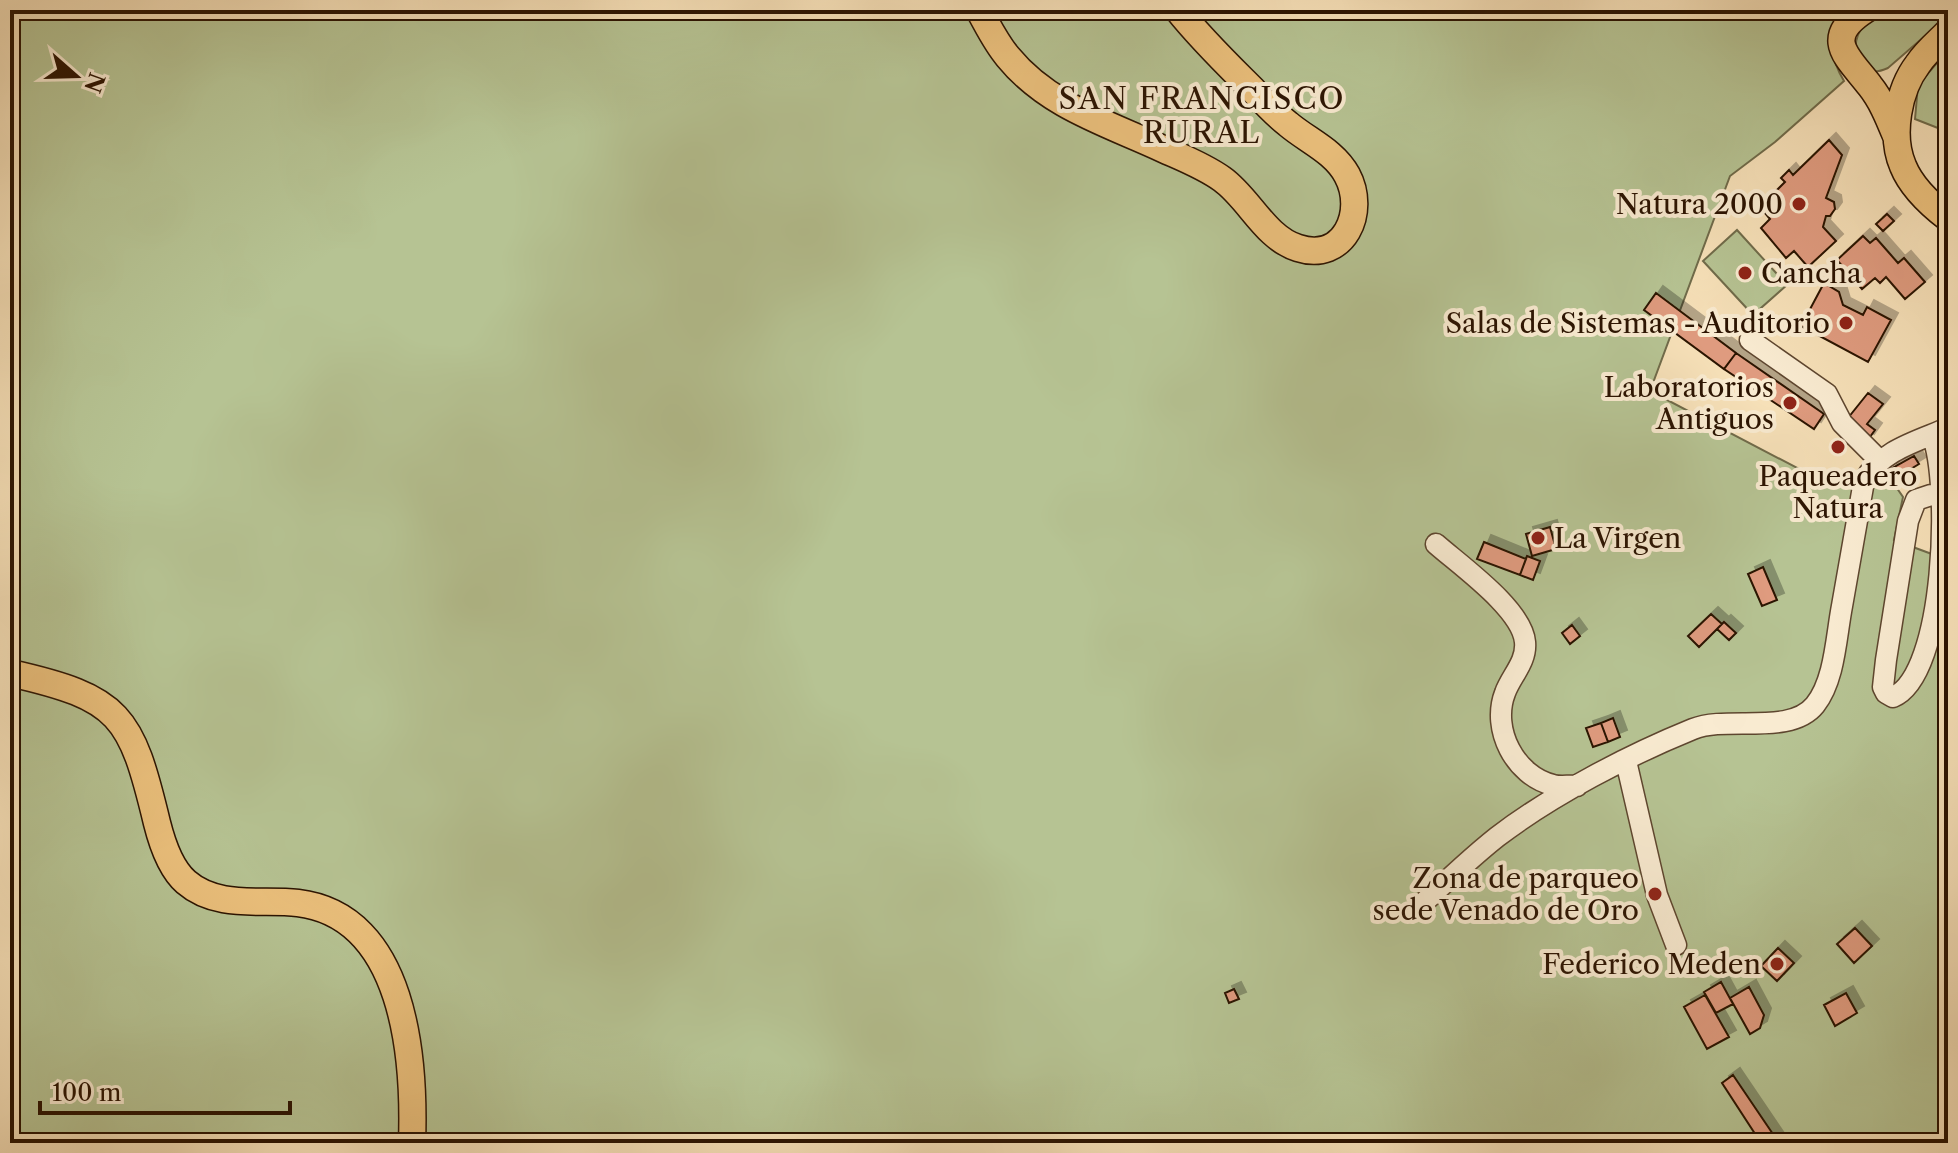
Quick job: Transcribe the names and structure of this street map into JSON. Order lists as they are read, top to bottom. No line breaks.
{"districts":["SAN FRANCISCO RURAL"],"places":["Natura 2000","Cancha","Salas de Sistemas - Auditorio","Laboratorios Antiguos","Paqueadero Natura","La Virgen","Zona de parqueo sede Venado de Oro","Federico Meden"],"scale_bar":"100 m","north":"right"}
